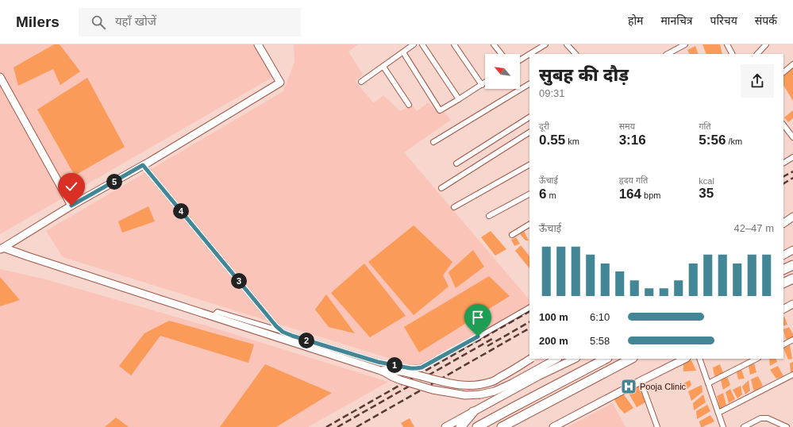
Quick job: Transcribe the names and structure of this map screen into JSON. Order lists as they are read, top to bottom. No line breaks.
{"places":{"hospital":["Pooja Clinic"]},"north":"top left","page":{"header":"Milers","search":"यहाँ खोजें","nav":["होम","मानचित्र","परिचय","संपर्क"],"heading":["सुबह की दौड़","09:31"],"stats":[["दूरी","0.55 km"],["समय","3:16"],["गति","5:56 /km"],["ऊँचाई","6 m"],["हृदय गति","164 bpm"],["kcal","35"]],"pins":["5","4","3","2","1"],"chart":["ऊँचाई","42–47 m"],"list":[{"name":"100 m","note":"6:10"},{"name":"200 m","note":"5:58"}]}}
